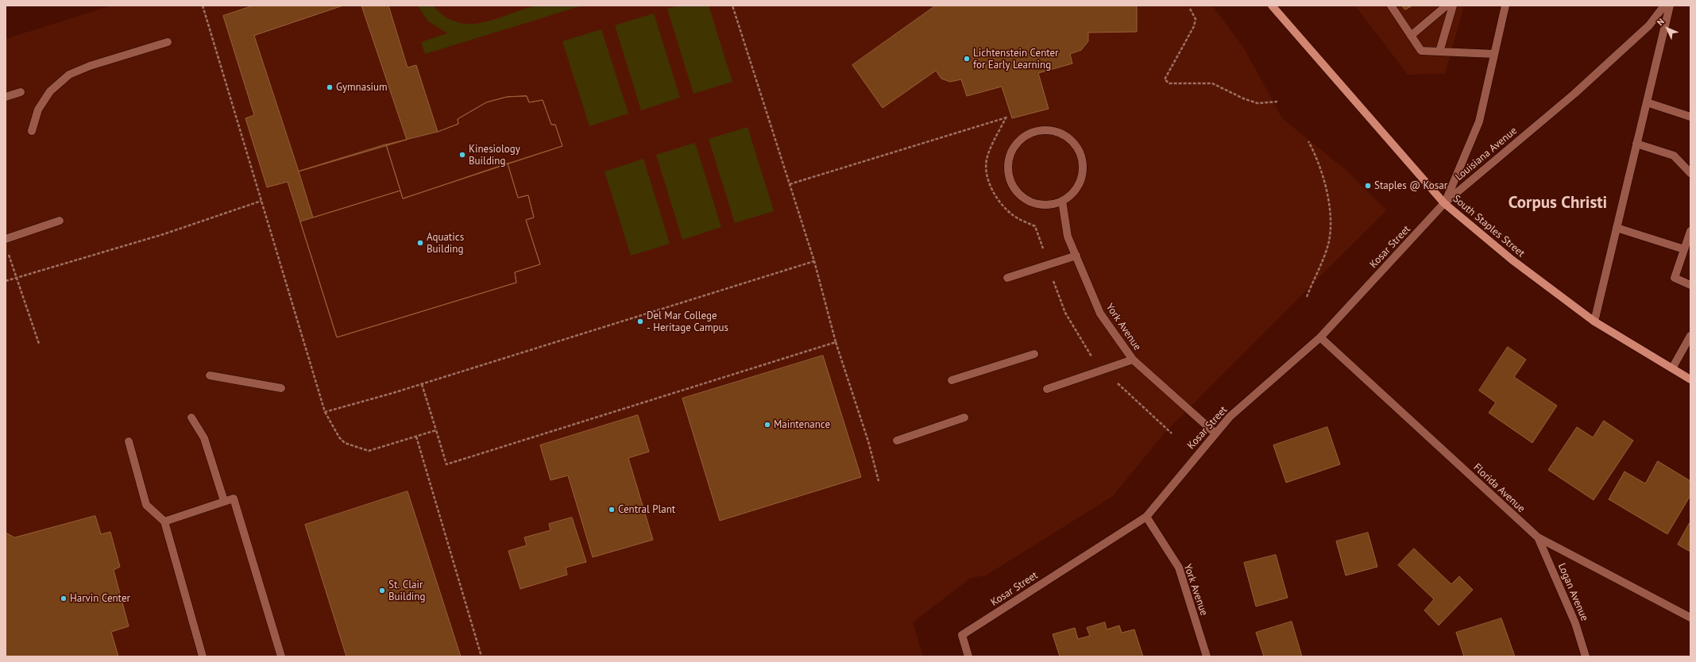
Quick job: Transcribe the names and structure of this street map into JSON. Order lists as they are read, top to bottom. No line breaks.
{"streets":{"main road":["South Staples Street"],"street":["Louisiana Avenue","Kosar Street","York Avenue","Florida Avenue","Logan Avenue"]},"crossings":[["Louisiana Avenue","South Staples Street"],["Louisiana Avenue","Kosar Street"],["South Staples Street","Kosar Street"],["Kosar Street","York Avenue"],["Kosar Street","Florida Avenue"],["Florida Avenue","Logan Avenue"]],"districts":["Corpus Christi"],"places":["Lichtenstein Center for Early Learning","Gymnasium","Kinesiology Building","Staples @ Kosar","Aquatics Building","Del Mar College - Heritage Campus","Maintenance","Central Plant","St. Clair Building","Harvin Center"],"north":"top left"}
